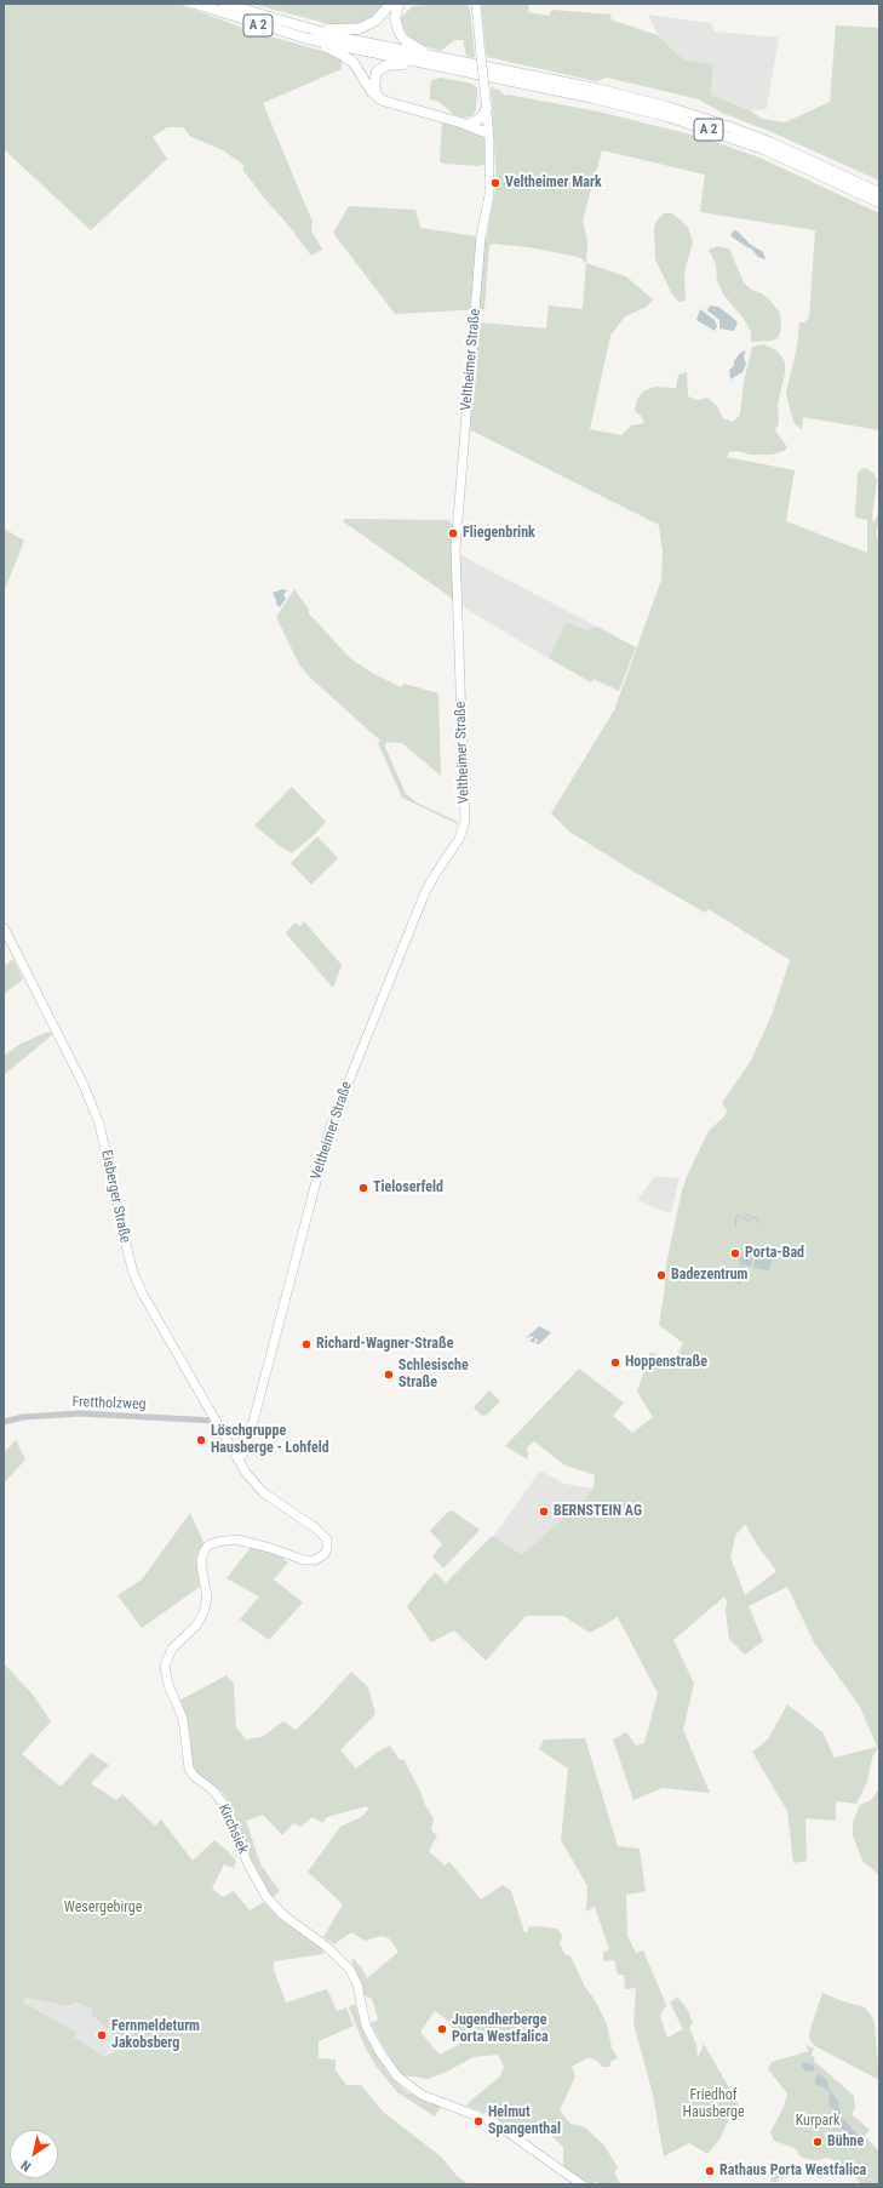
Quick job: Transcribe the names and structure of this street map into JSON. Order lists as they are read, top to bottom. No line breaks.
{"streets":{"highway":["A 2"],"main road":["Veltheimer Straße","Eisberger Straße","Kirchsiek"],"street":["Frettholzweg"]},"crossings":[["Veltheimer Straße","Eisberger Straße"],["Veltheimer Straße","Kirchsiek"],["Eisberger Straße","Frettholzweg"],["Eisberger Straße","Kirchsiek"]],"parks":["Wesergebirge","Friedhof Hausberge","Kurpark"],"places":["Veltheimer Mark","Fliegenbrink","Tieloserfeld","Porta-Bad","Badezentrum","Richard-Wagner-Straße","Hoppenstraße","Schlesische Straße","Löschgruppe Hausberge - Lohfeld","BERNSTEIN AG","Jugendherberge Porta Westfalica","Fernmeldeturm Jakobsberg","Helmut Spangenthal","Bühne","Rathaus Porta Westfalica"],"north":"bottom left"}
